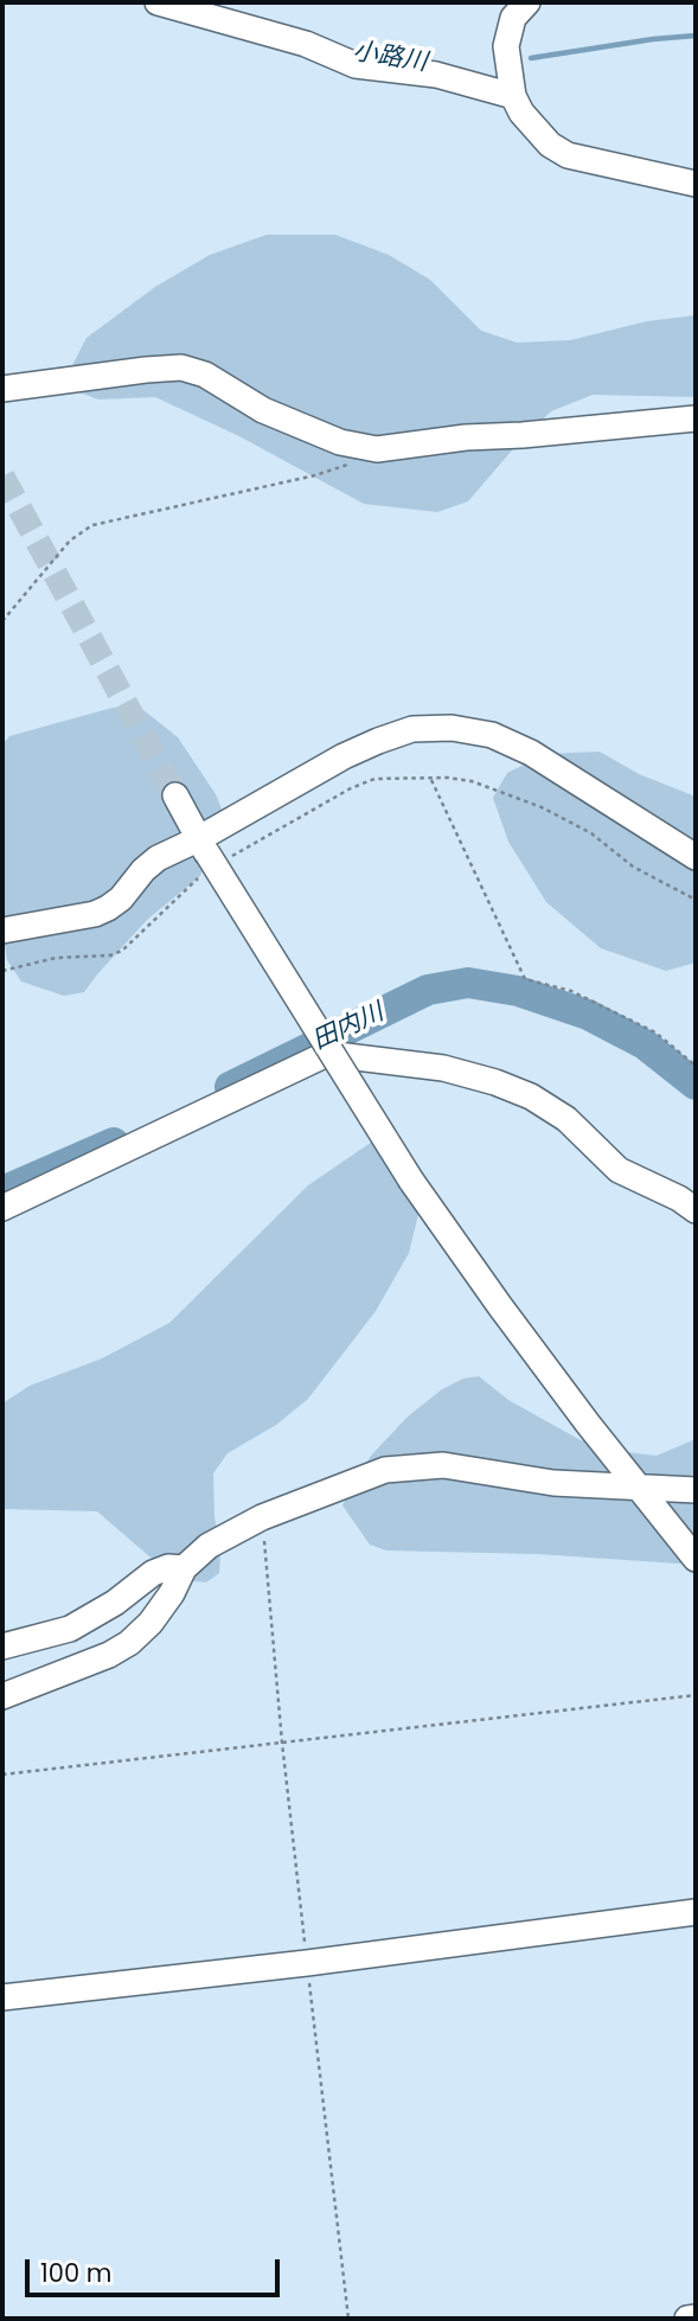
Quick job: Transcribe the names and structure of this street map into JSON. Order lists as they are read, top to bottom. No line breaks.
{"water":["小路川","田内川"],"scale_bar":"100 m"}
